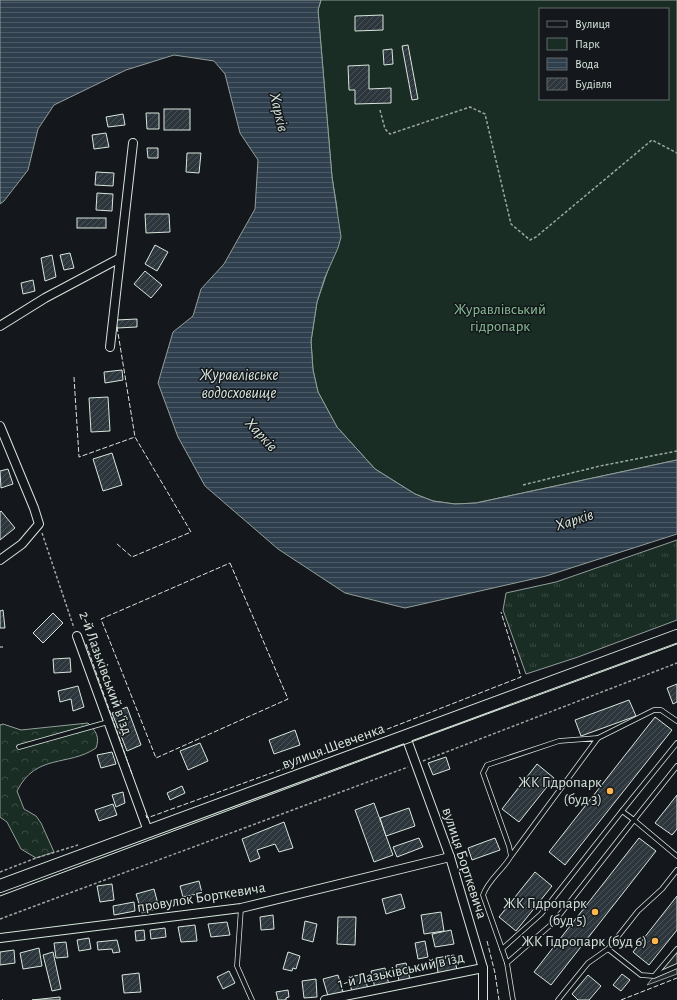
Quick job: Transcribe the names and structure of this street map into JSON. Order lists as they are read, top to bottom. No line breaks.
{"streets":{"main road":["вулиця Шевченка"],"street":["2-й Лазьківський в’їзд","вулиця Борткевича","провулок Борткевича","1-й Лазьківський в’їзд"]},"crossings":[["2-й Лазьківський в’їзд","вулиця Шевченка"],["вулиця Шевченка","вулиця Борткевича"],["вулиця Борткевича","провулок Борткевича"],["вулиця Борткевича","1-й Лазьківський в’їзд"]],"water":["Харків","Журавлівське водосховище"],"parks":["Журавлівський гідропарк"],"places":["ЖК Гідропарк (буд 3)","ЖК Гідропарк (буд 5)","ЖК Гідропарк (буд 6)"],"legend":["Вулиця","Парк","Вода","Будівля"]}
